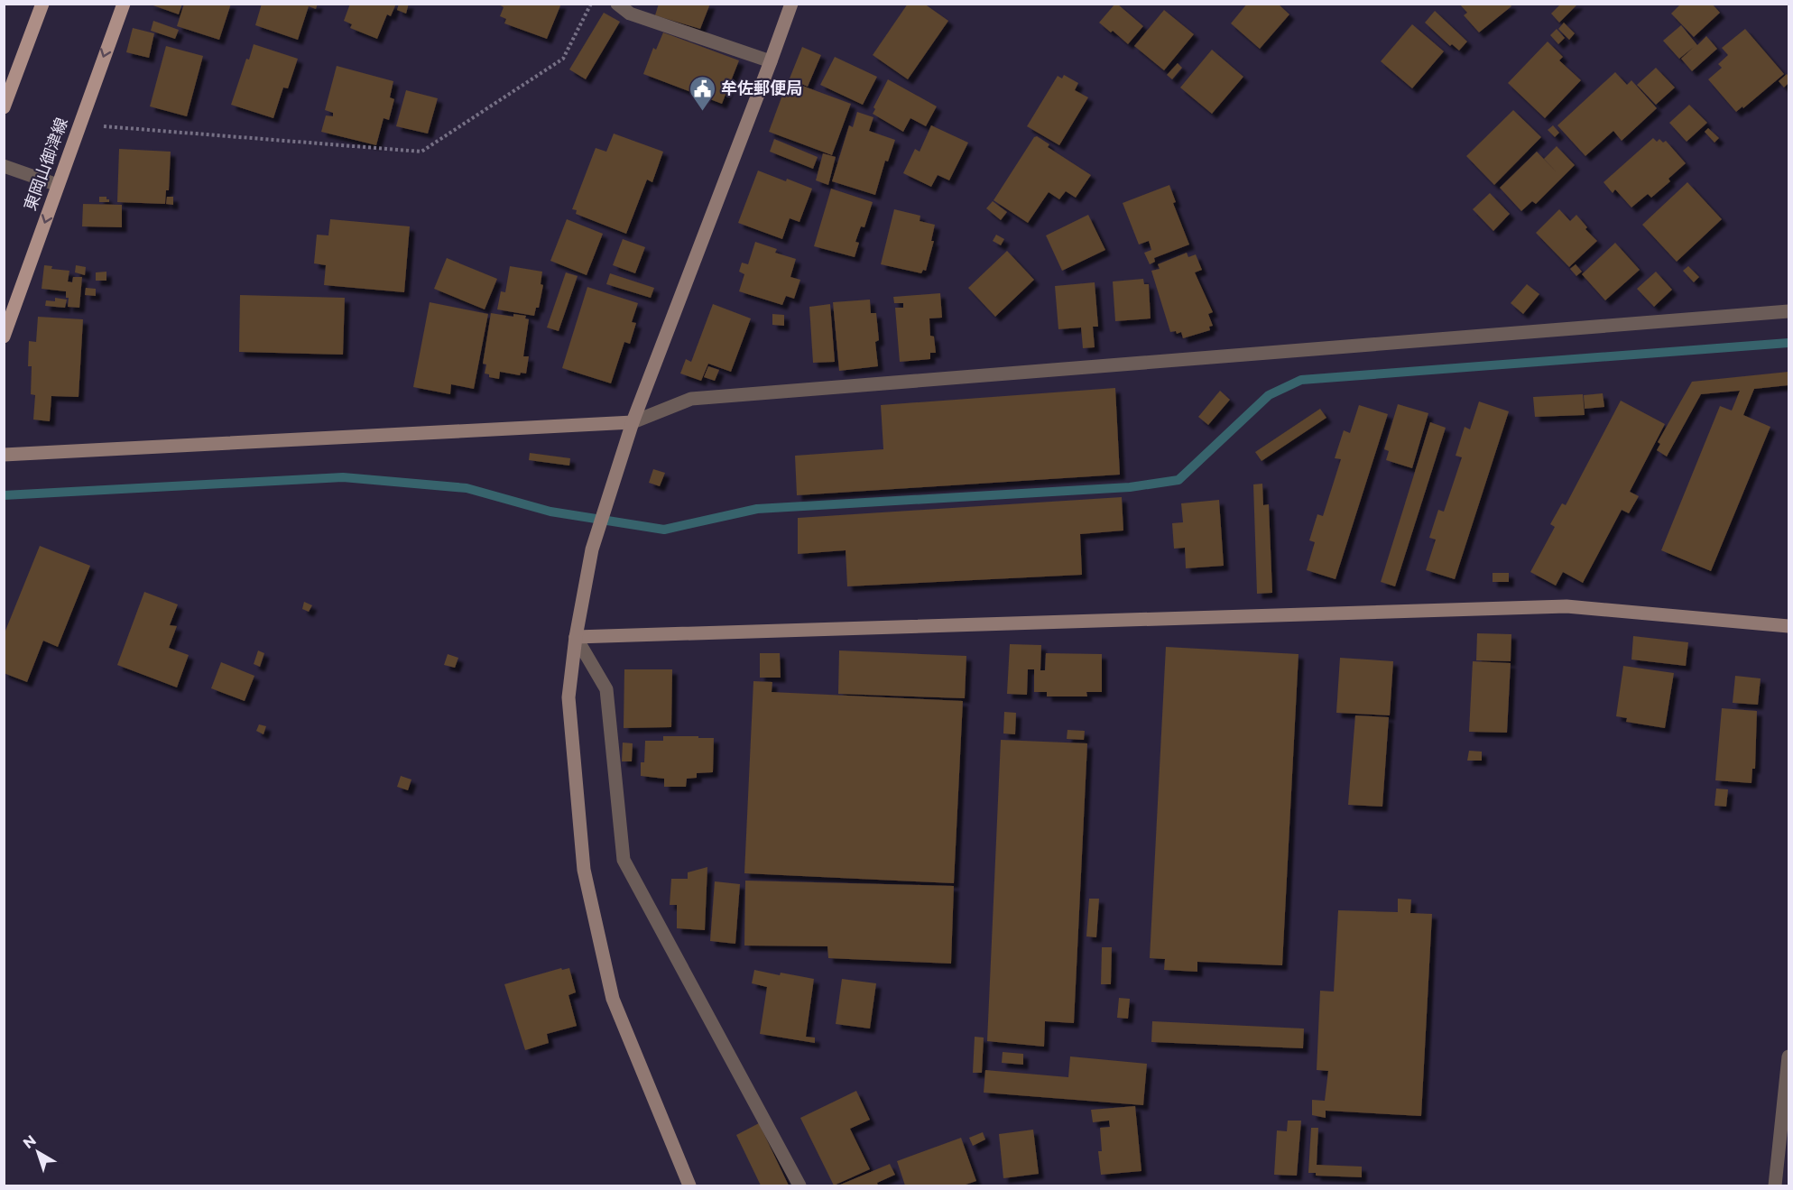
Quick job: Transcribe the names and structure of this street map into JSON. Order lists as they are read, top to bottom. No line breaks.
{"streets":{"main road":["東岡山御津線"]},"places":{"public building":["牟佐郵便局"]},"north":"top left"}
